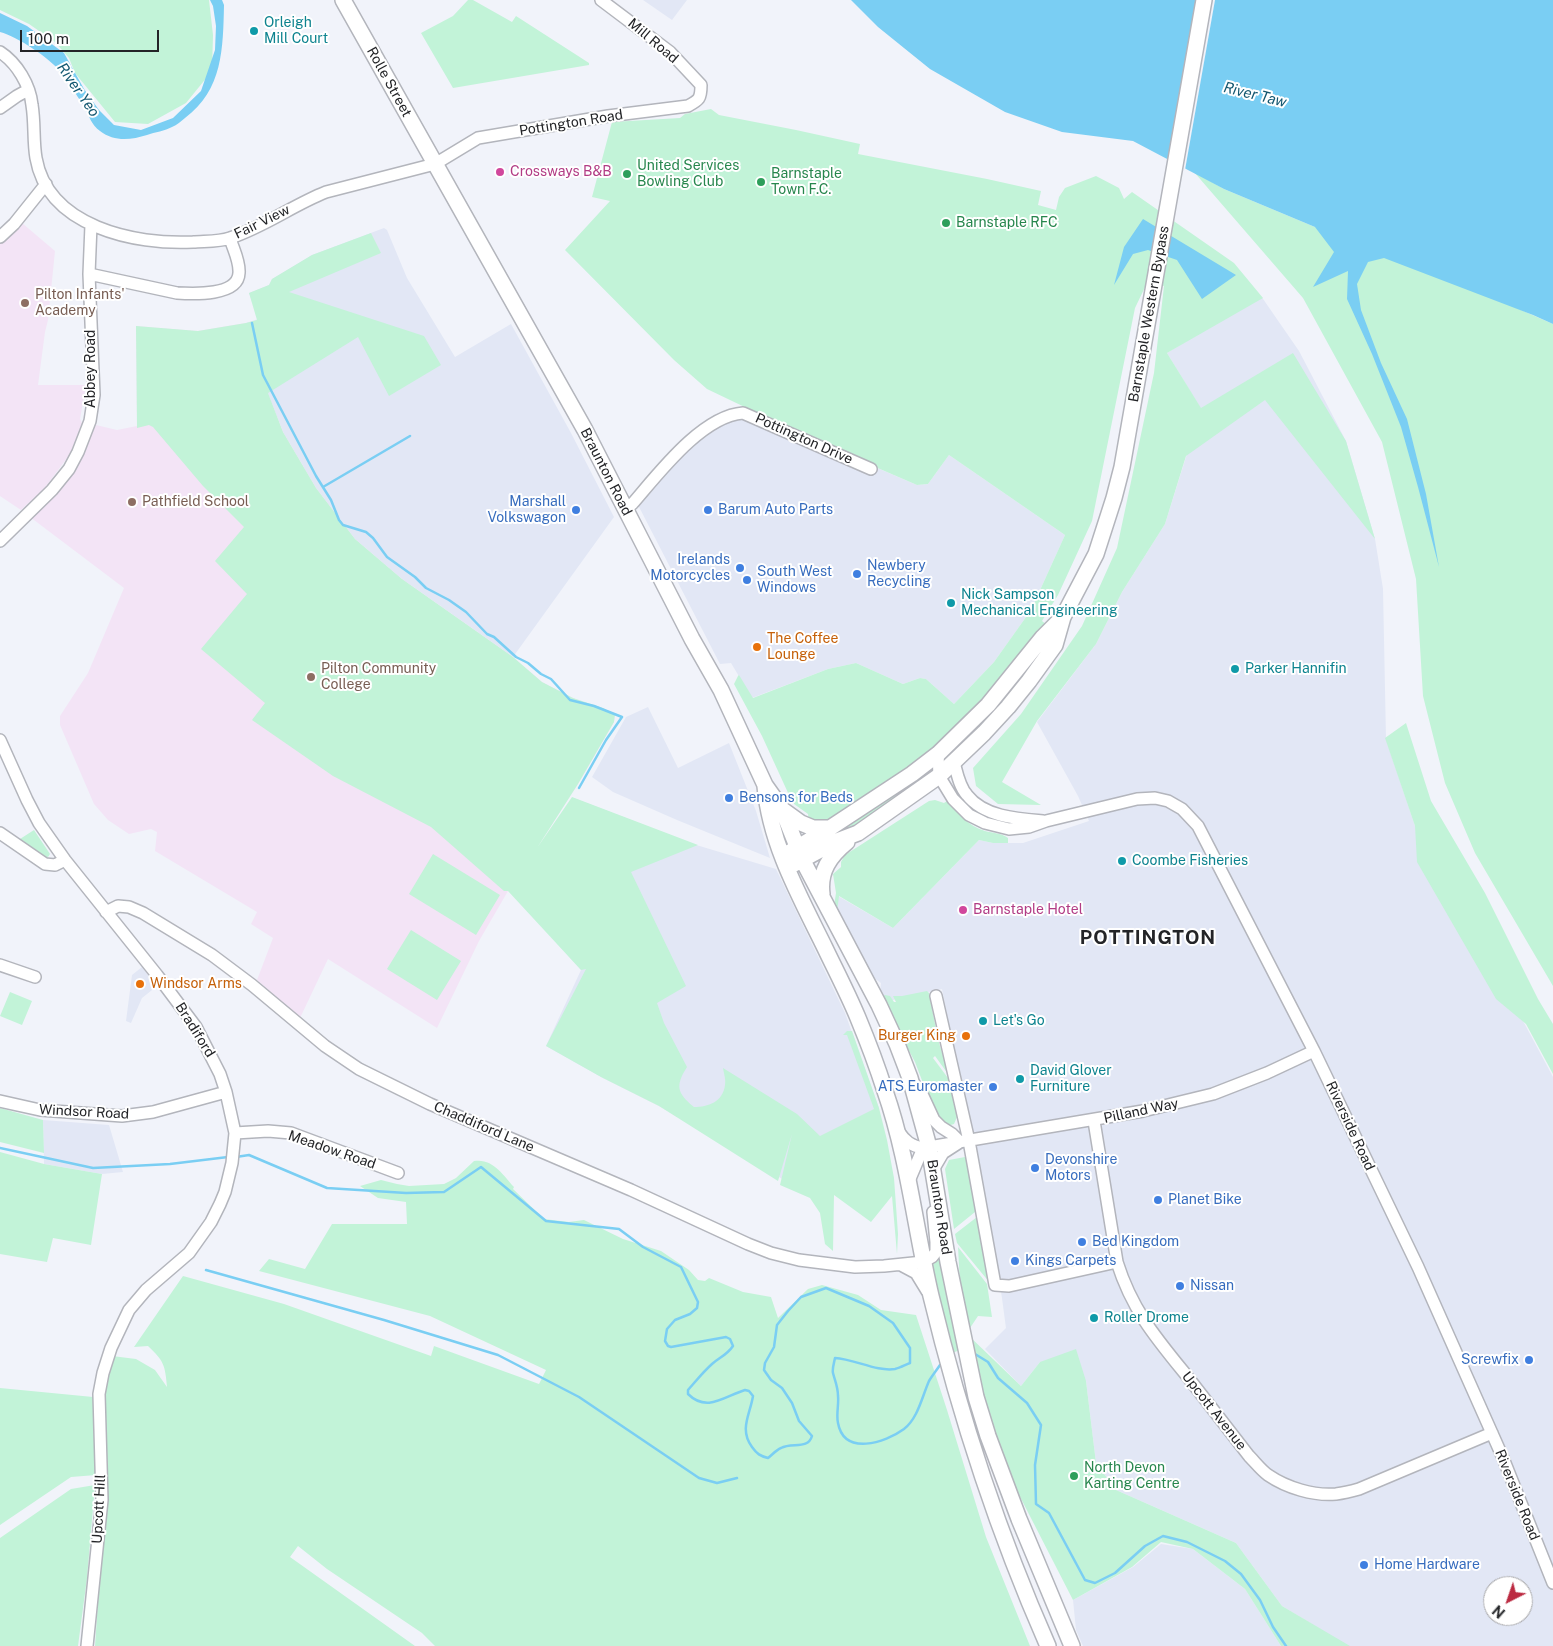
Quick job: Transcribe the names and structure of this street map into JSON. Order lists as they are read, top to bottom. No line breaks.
{"streets":{"main road":["Rolle Street","Barnstaple Western Bypass","Braunton Road"],"street":["Mill Road","Pottington Road","Fair View","Abbey Road","Pottington Drive","Bradiford","Pilland Way","Windsor Road","Riverside Road","Chaddiford Lane","Meadow Road","Upcott Avenue","Upcott Hill"]},"crossings":[["Mill Road","Pottington Road"],["Rolle Street","Pottington Road"],["Rolle Street","Fair View"],["Rolle Street","Braunton Road"],["Pottington Road","Fair View"],["Pottington Road","Braunton Road"],["Fair View","Abbey Road"],["Fair View","Braunton Road"],["Barnstaple Western Bypass","Braunton Road"],["Barnstaple Western Bypass","Riverside Road"],["Pottington Drive","Braunton Road"],["Braunton Road","Pilland Way"],["Braunton Road","Chaddiford Lane"],["Bradiford","Windsor Road"],["Bradiford","Chaddiford Lane"],["Bradiford","Meadow Road"],["Bradiford","Upcott Hill"],["Pilland Way","Riverside Road"],["Pilland Way","Upcott Avenue"],["Riverside Road","Upcott Avenue"]],"districts":["POTTINGTON"],"water":["River Yeo","River Taw"],"places":["Orleigh Mill Court","Crossways B&B","United Services Bowling Club","Barnstaple Town F.C.","Barnstaple RFC","Pilton Infants' Academy","Pathfield School","Marshall Volkswagon","Barum Auto Parts","Irelands Motorcycles","Newbery Recycling","South West Windows","Nick Sampson Mechanical Engineering","The Coffee Lounge","Parker Hannifin","Pilton Community College","Bensons for Beds","Coombe Fisheries","Barnstaple Hotel","Windsor Arms","Let's Go","Burger King","David Glover Furniture","ATS Euromaster","Devonshire Motors","Planet Bike","Bed Kingdom","Kings Carpets","Nissan","Roller Drome","Screwfix","North Devon Karting Centre","Home Hardware"],"scale_bar":"100 m","north":"bottom left"}
